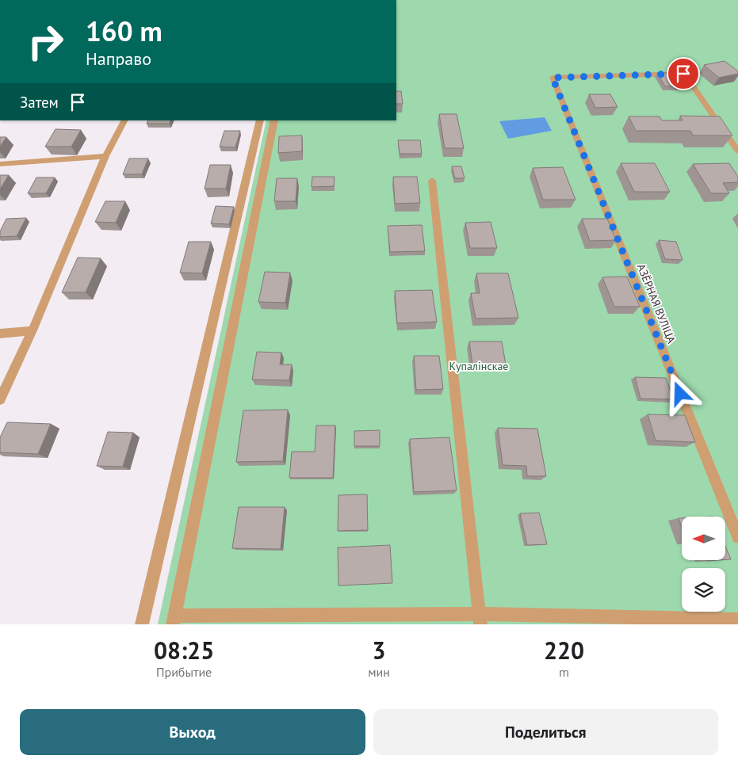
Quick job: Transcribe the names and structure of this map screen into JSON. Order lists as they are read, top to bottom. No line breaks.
{"streets":{"street":["АЗЁРНАЯ ВУЛІЦА"]},"parks":["Купалінскае"],"north":"left","page":{"turn":["160 m","Направо"],"then":"Затем","eta":["08:25","Прибытие","3","мин","220","m"],"buttons":["Выход","Поделиться"]}}
